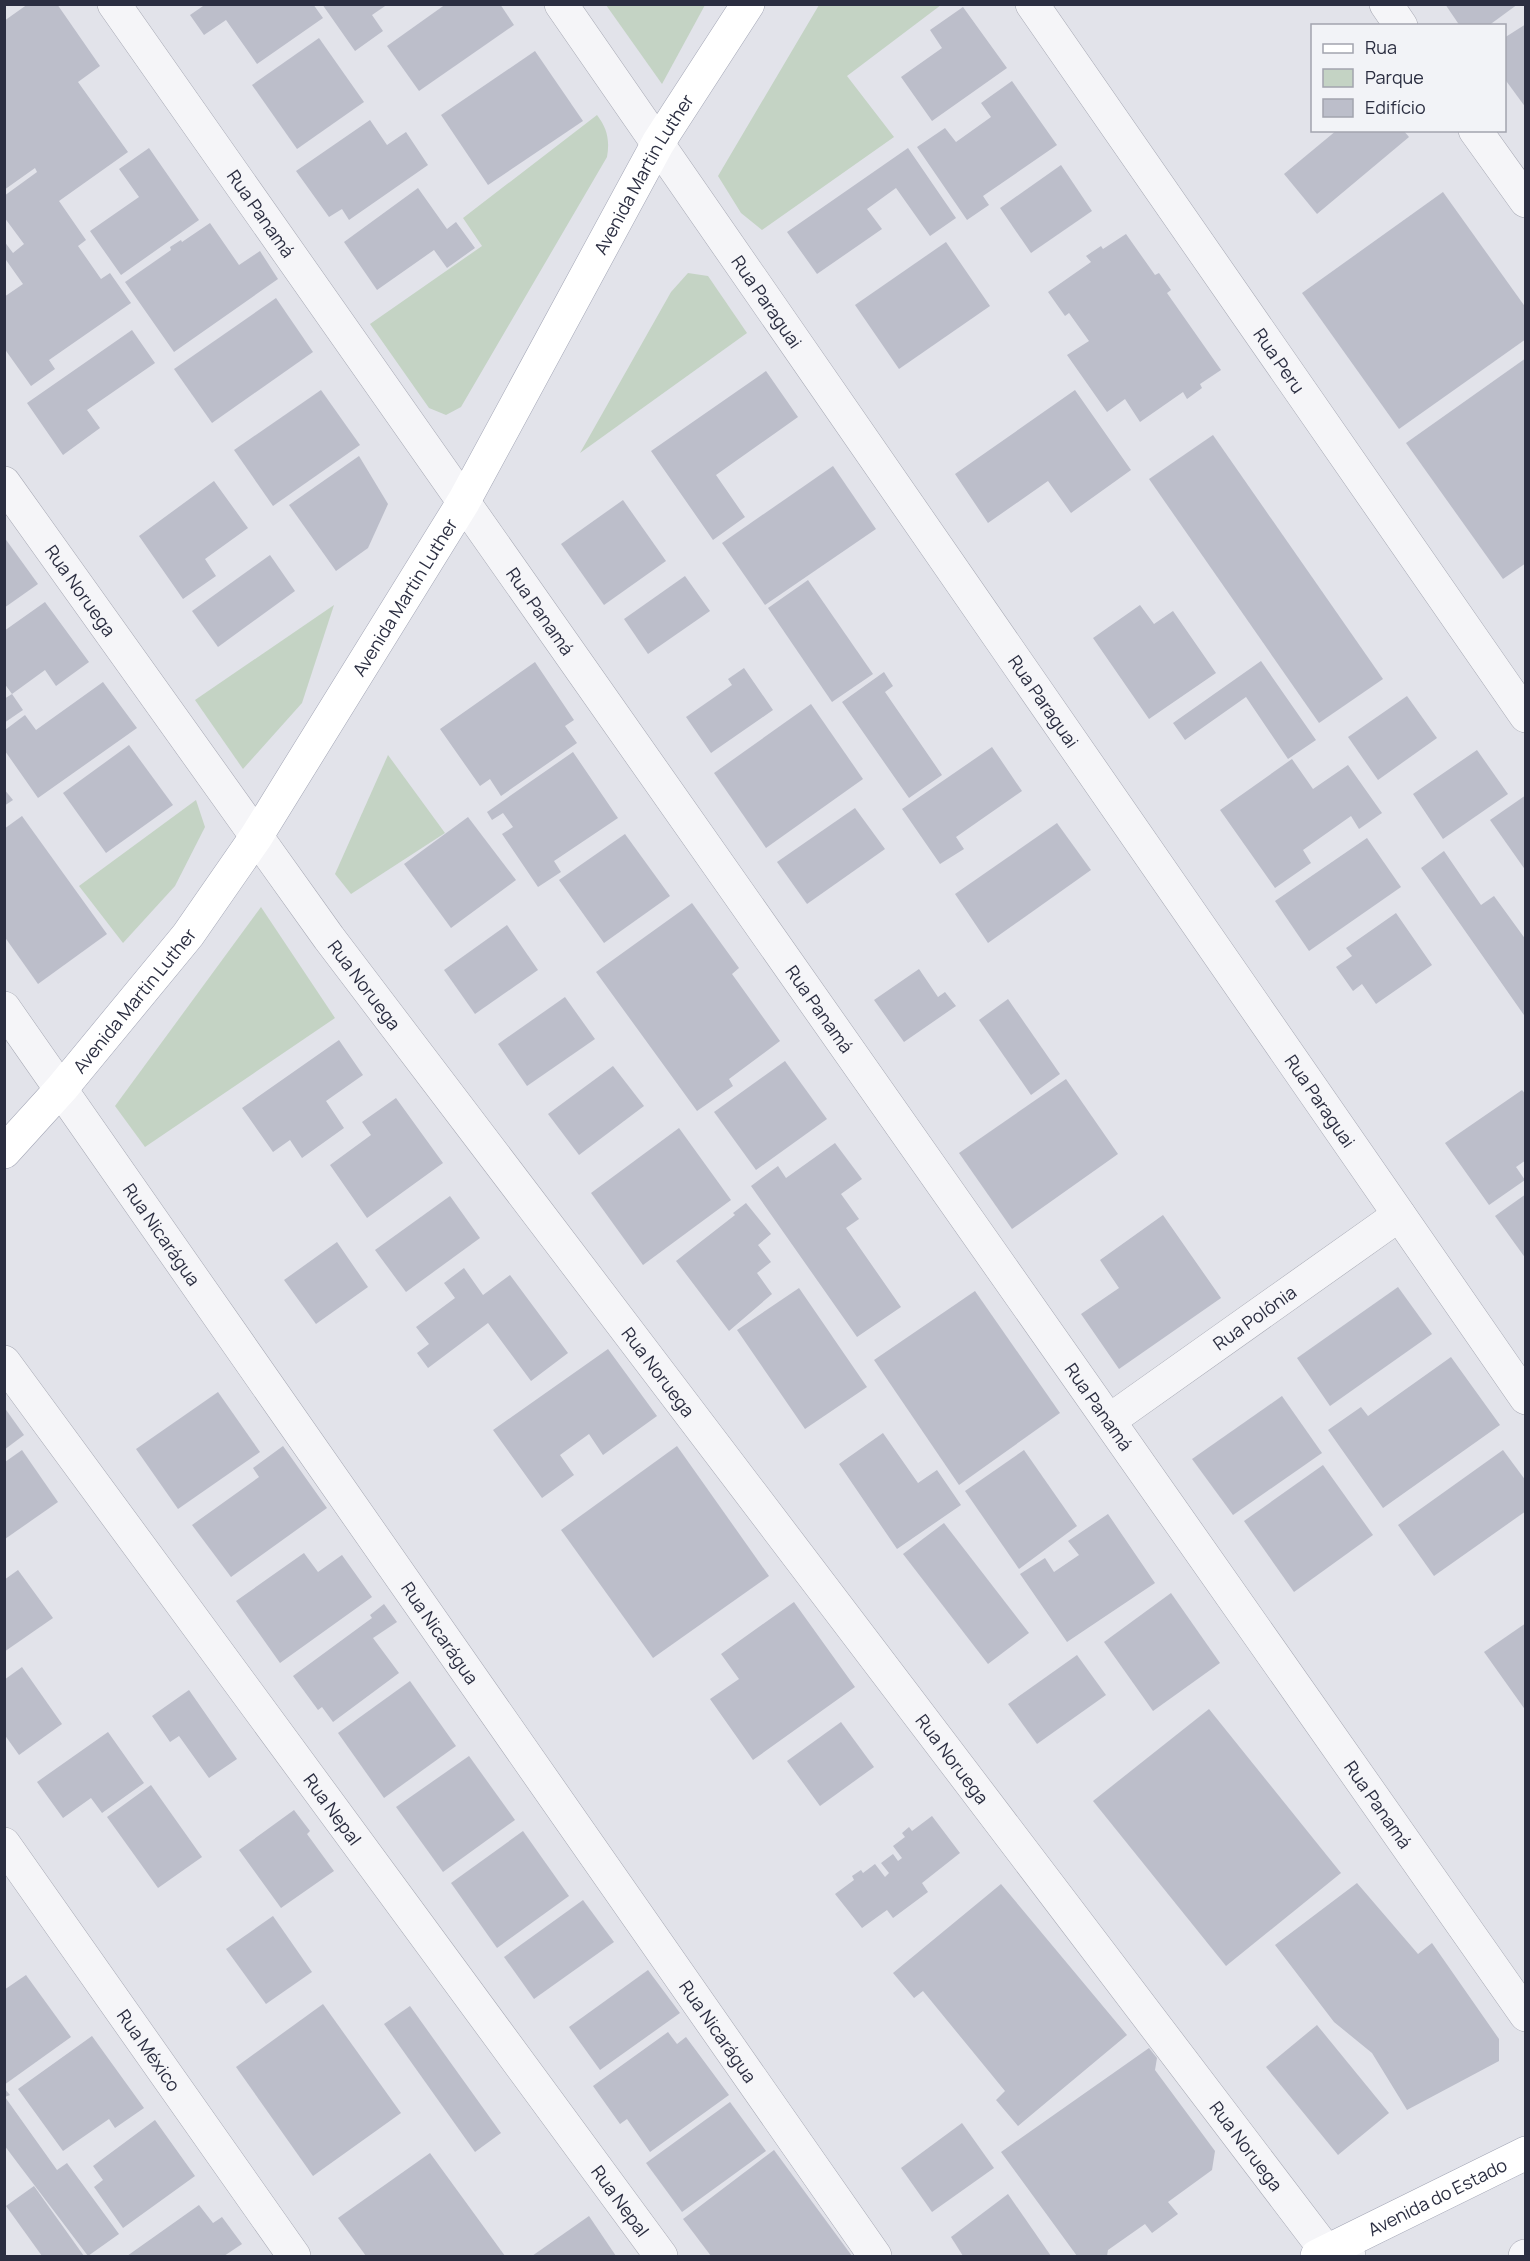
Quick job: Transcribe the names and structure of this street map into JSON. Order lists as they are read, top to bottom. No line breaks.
{"streets":{"main road":["Avenida Martin Luther","Avenida do Estado"],"street":["Rua Panamá","Rua Paraguai","Rua Peru","Rua Noruega","Rua Nicarágua","Rua Polônia","Rua Nepal","Rua México"]},"crossings":[["Avenida Martin Luther","Rua Panamá"],["Avenida Martin Luther","Rua Paraguai"],["Avenida Martin Luther","Rua Noruega"],["Avenida Martin Luther","Rua Nicarágua"],["Rua Panamá","Rua Polônia"],["Rua Paraguai","Rua Polônia"],["Rua Noruega","Avenida do Estado"]],"legend":["Rua","Parque","Edifício"]}
